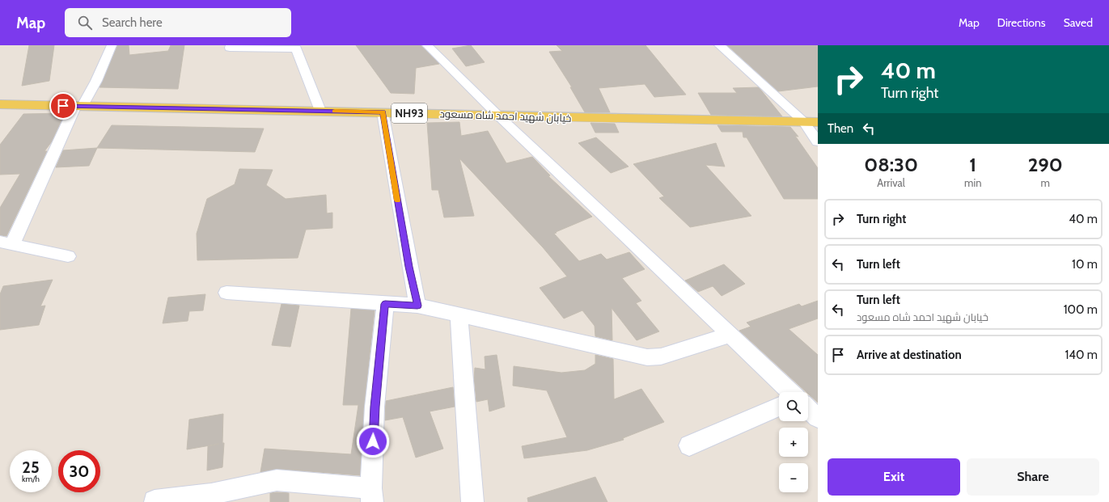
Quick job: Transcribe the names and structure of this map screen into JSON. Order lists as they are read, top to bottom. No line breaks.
{"streets":{"main road":["NH93","خیابان شهید احمد شاه مسعود"]},"page":{"header":"Map","search":"Search here","nav":["Map","Directions","Saved"],"turn":["40 m","Turn right"],"then":"Then","eta":["08:30","Arrival","1","min","290","m"],"list":[{"name":"Turn right","value":"40 m"},{"name":"Turn left","value":"10 m"},{"name":"Turn left","note":"خیابان شهید احمد شاه مسعود","value":"100 m"},{"name":"Arrive at destination","value":"140 m"}],"map_buttons":["+","−"],"speed":"25 km/h","limit":"30","buttons":["Exit","Share"]}}
